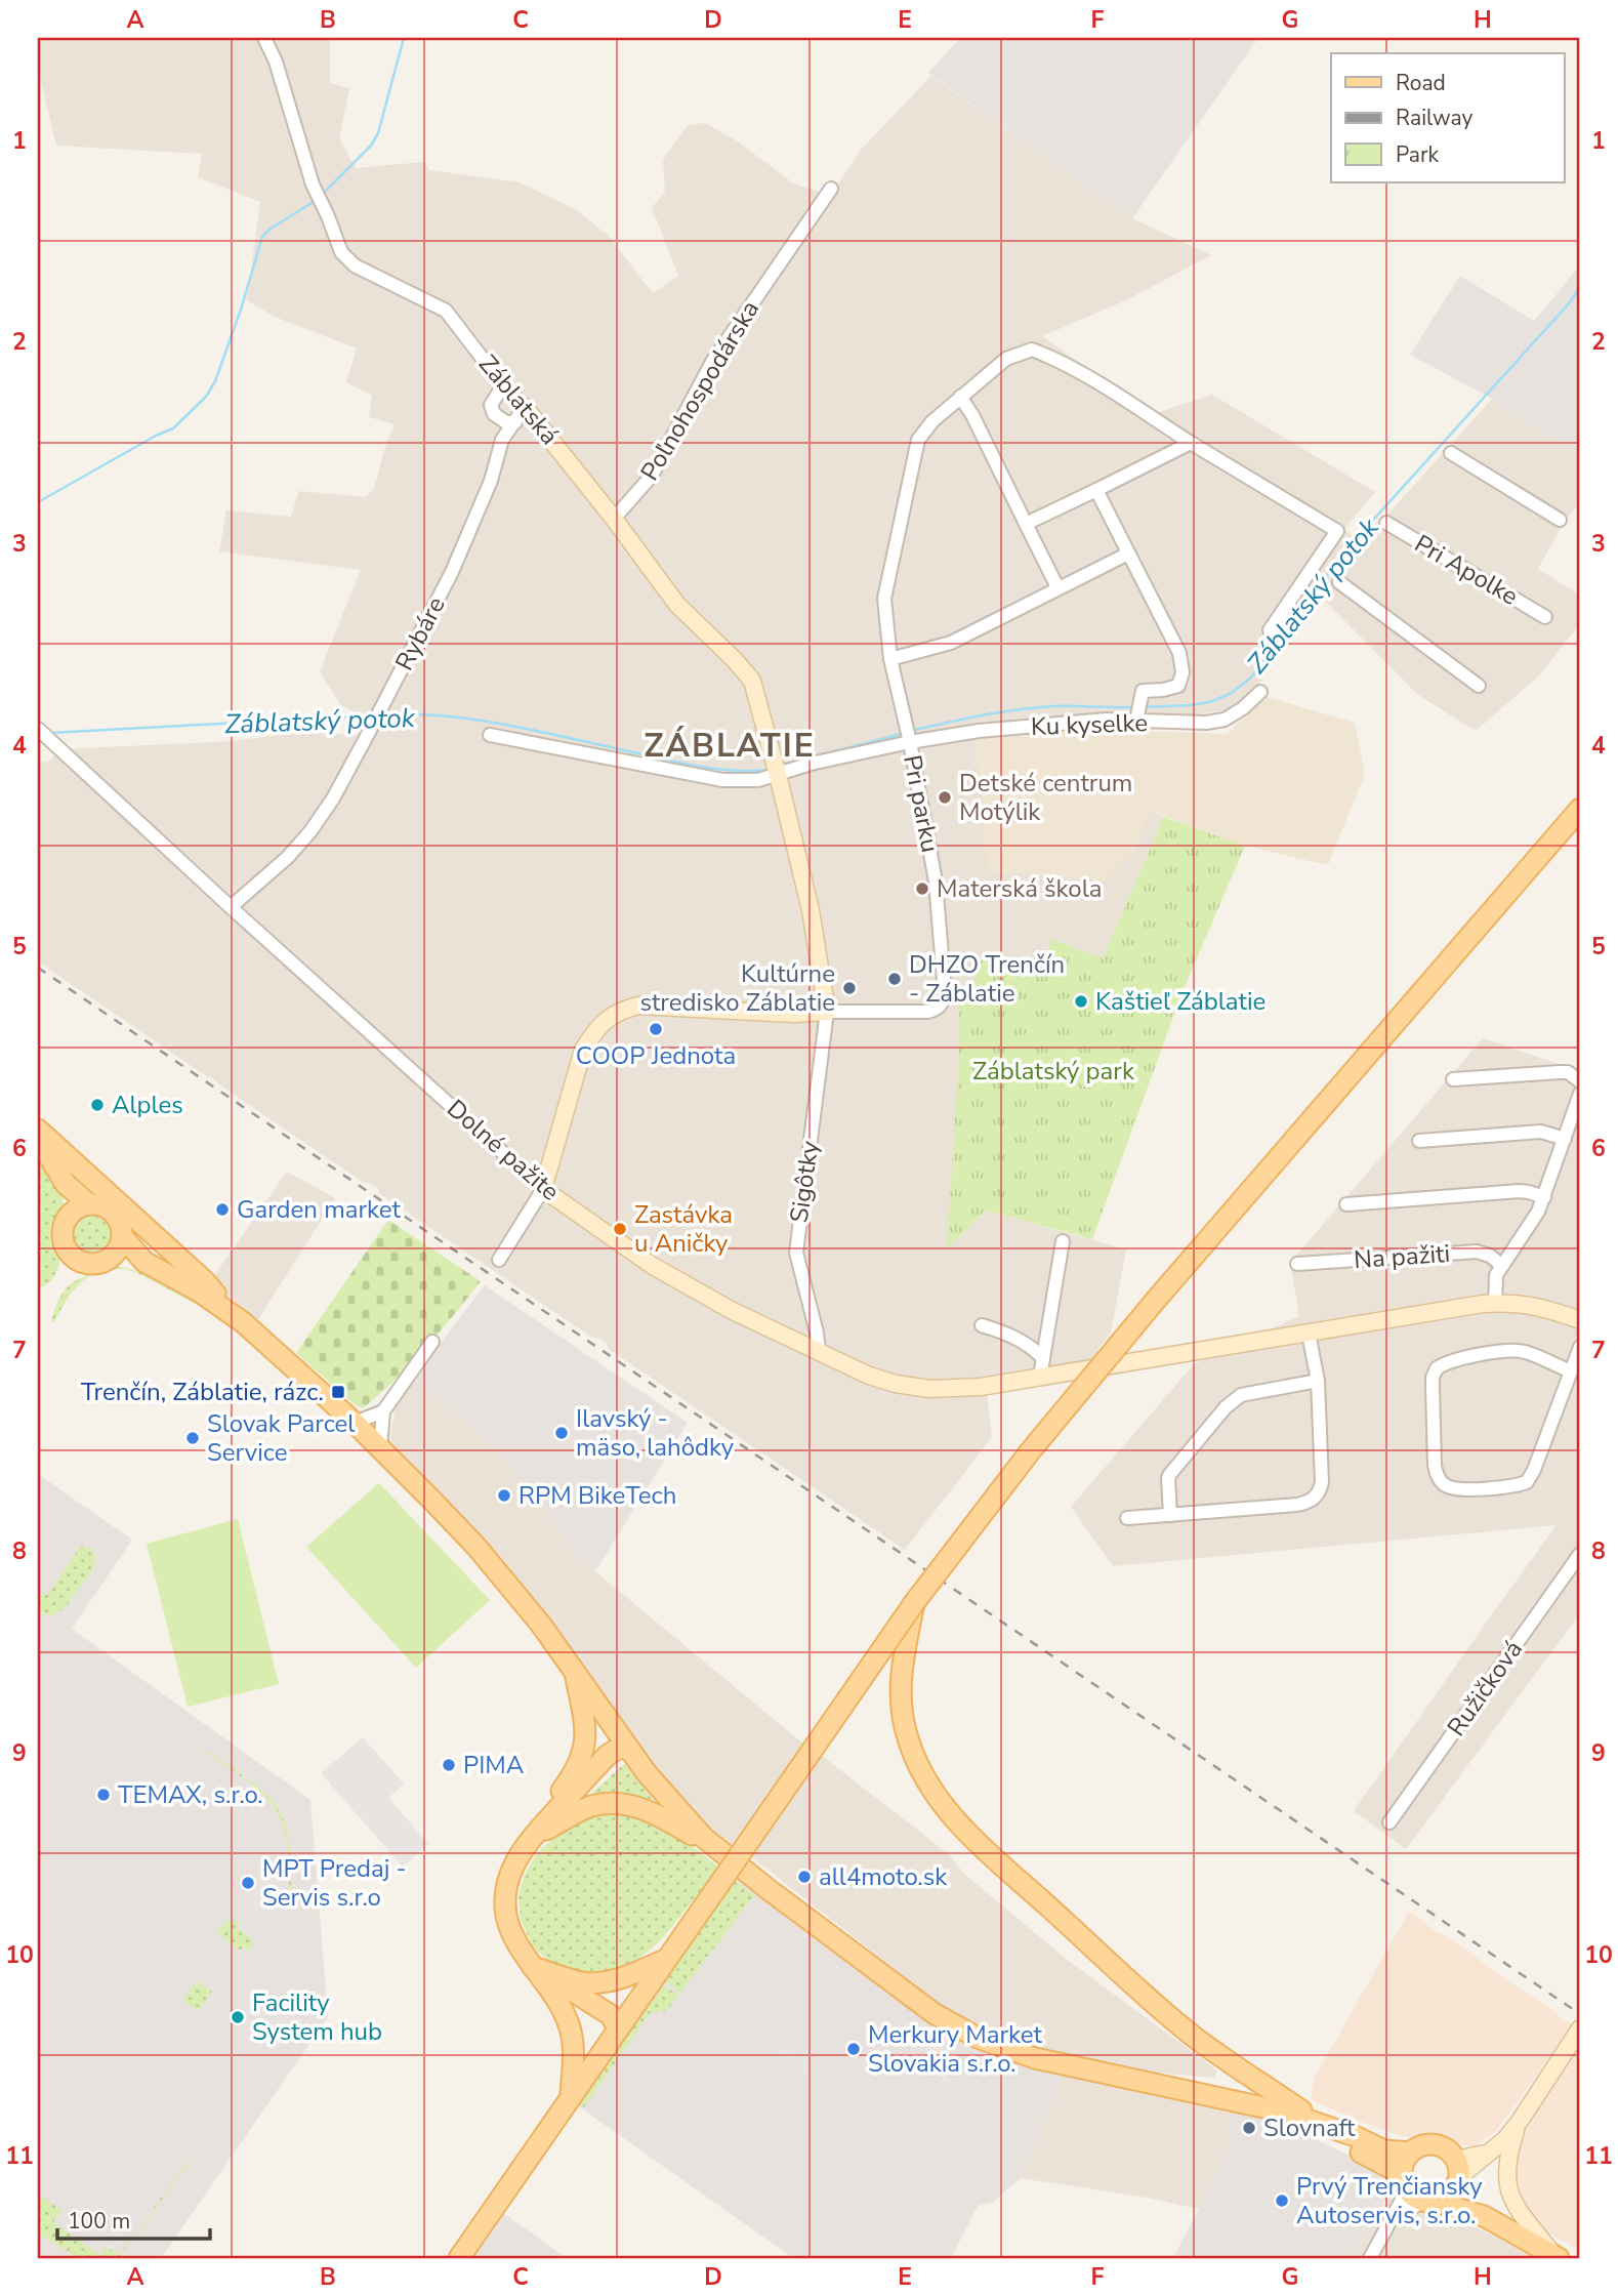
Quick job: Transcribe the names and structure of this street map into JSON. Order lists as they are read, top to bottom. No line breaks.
{"streets":{"street":["Poľnohospodárska","Záblatská","Pri Apolke","Rybáre","Ku kyselke","Pri parku","Dolné pažite","Sigôtky","Na pažiti","Ružičková"]},"crossings":[["Poľnohospodárska","Záblatská"],["Záblatská","Rybáre"],["Záblatská","Ku kyselke"],["Záblatská","Pri parku"],["Záblatská","Sigôtky"],["Rybáre","Dolné pažite"],["Ku kyselke","Pri parku"],["Pri parku","Sigôtky"],["Dolné pažite","Sigôtky"]],"districts":["ZÁBLATIE"],"water":["Záblatský potok"],"parks":["Záblatský park"],"places":{"other":["Detské centrum Motýlik","Materská škola","DHZO Trenčín - Záblatie","Kultúrne stredisko Záblatie","Kaštieľ Záblatie","COOP Jednota","Alples","Garden market","Zastávka u Aničky","Ilavský - mäso, lahôdky","Slovak Parcel Service","RPM BikeTech","PIMA","TEMAX, s.r.o.","all4moto.sk","MPT Predaj - Servis s.r.o","Facility System hub","Merkury Market Slovakia s.r.o.","Slovnaft","Prvý Trenčiansky Autoservis, s.r.o."],"transit":["Trenčín, Záblatie, rázc."]},"legend":["Road","Railway","Park"],"scale_bar":"100 m","grid":{"columns":["A","B","C","D","E","F","G","H"],"rows":["1","2","3","4","5","6","7","8","9","10","11"]}}
